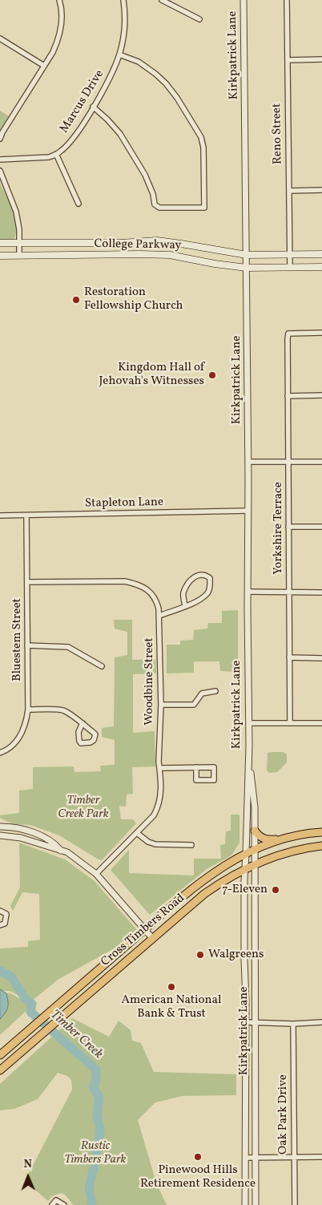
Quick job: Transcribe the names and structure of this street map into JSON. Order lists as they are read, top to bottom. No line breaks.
{"streets":{"main road":["College Parkway","Cross Timbers Road"],"street":["Kirkpatrick Lane","Marcus Drive","Reno Street","Stapleton Lane","Yorkshire Terrace","Bluestem Street","Woodbine Street","Oak Park Drive"]},"crossings":[["Kirkpatrick Lane","College Parkway"],["Kirkpatrick Lane","Stapleton Lane"],["Kirkpatrick Lane","Cross Timbers Road"],["Reno Street","College Parkway"],["Stapleton Lane","Bluestem Street"],["Bluestem Street","Woodbine Street"]],"water":["Timber Creek"],"parks":["Timber Creek Park","Rustic Timbers Park"],"places":["Restoration Fellowship Church","Kingdom Hall of Jehovah's Witnesses","7-Eleven","Walgreens","American National Bank & Trust","Pinewood Hills Retirement Residence"],"north":"top"}
